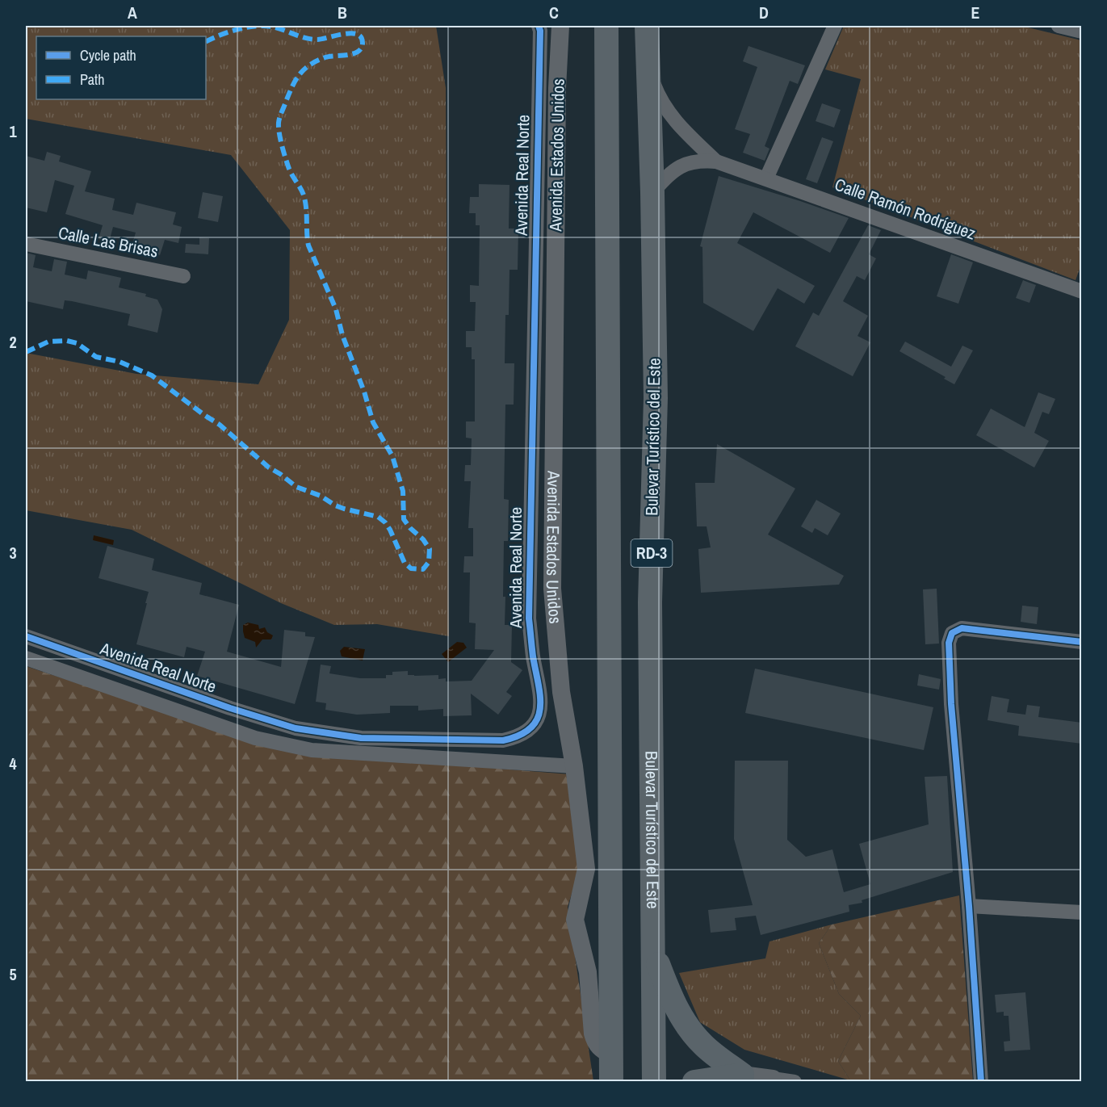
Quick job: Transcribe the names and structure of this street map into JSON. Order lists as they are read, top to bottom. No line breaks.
{"streets":{"highway":["Bulevar Turístico del Este","RD-3"],"street":["Avenida Estados Unidos","Avenida Real Norte","Calle Ramón Rodríguez","Calle Las Brisas"]},"crossings":[["Avenida Estados Unidos","RD-3"]],"legend":["Cycle path","Path"],"grid":{"columns":["A","B","C","D","E"],"rows":["1","2","3","4","5"]}}
